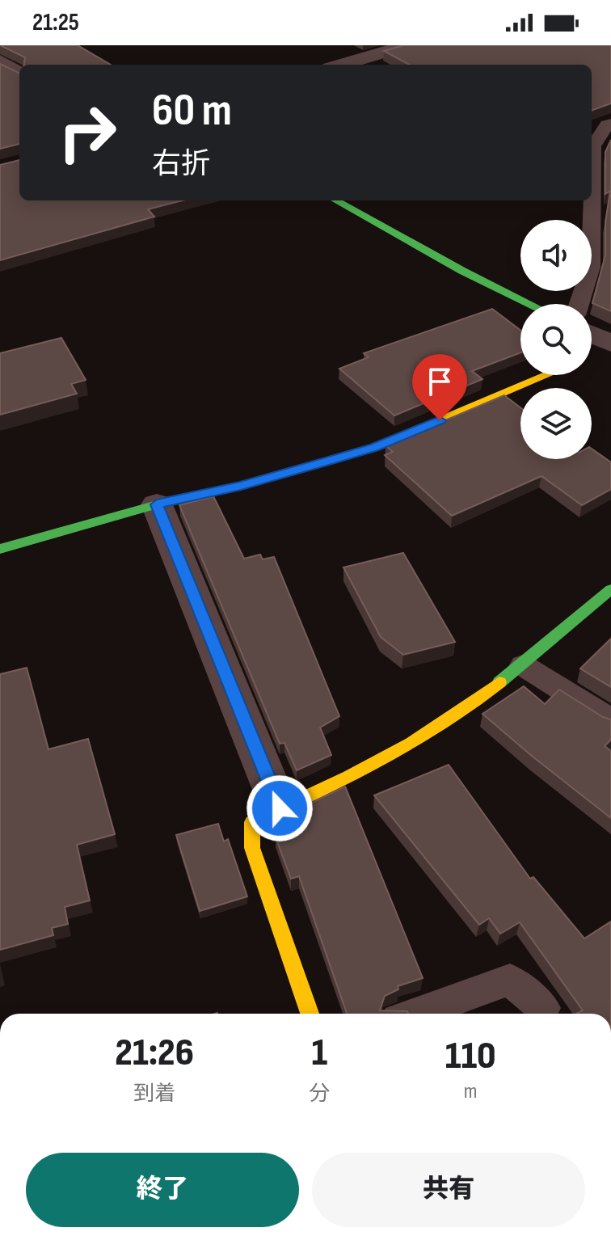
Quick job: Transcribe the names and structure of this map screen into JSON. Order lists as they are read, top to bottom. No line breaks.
{"page":{"status":"21:25","turn":["60 m","右折"],"eta":["21:26","到着","1","分","110","m"],"buttons":["終了","共有"]}}
